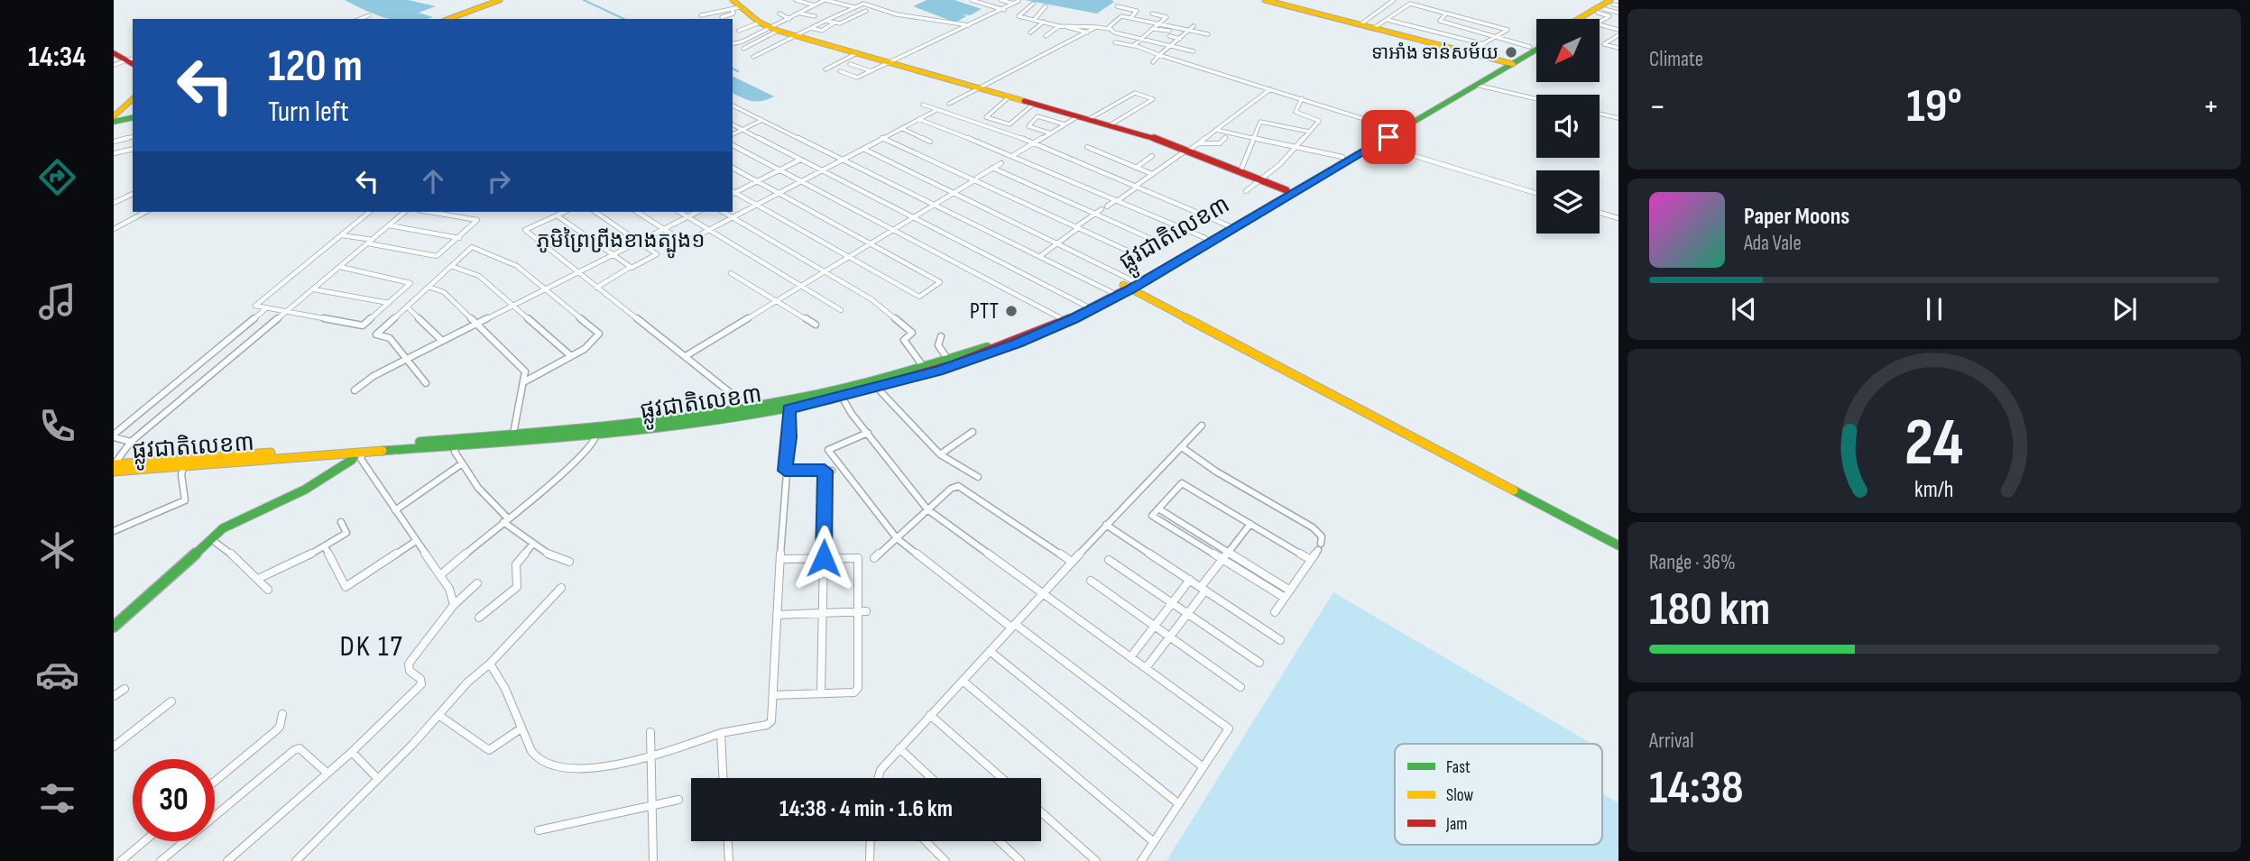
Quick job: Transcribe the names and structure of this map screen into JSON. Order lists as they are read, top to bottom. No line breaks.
{"streets":{"main road":["ផ្លូវជាតិលេខ៣"]},"districts":["ភូមិព្រៃព្រីងខាងត្បូង១","DK 17"],"places":["ទាអាំង ទាន់សម័យ","PTT"],"legend":["Fast","Slow","Jam"],"north":"bottom left","page":{"tabs":"14:34","tile":["Climate",["Range · 36%","180 km"],["Arrival","14:38"]],"turn":["120 m","Turn left"],"heat":["−","19°","+"],"song":["Paper Moons","Ada Vale"],"limit":"30","trip":"14:38 · 4 min · 1.6 km","gauge":["24","km/h"]}}
